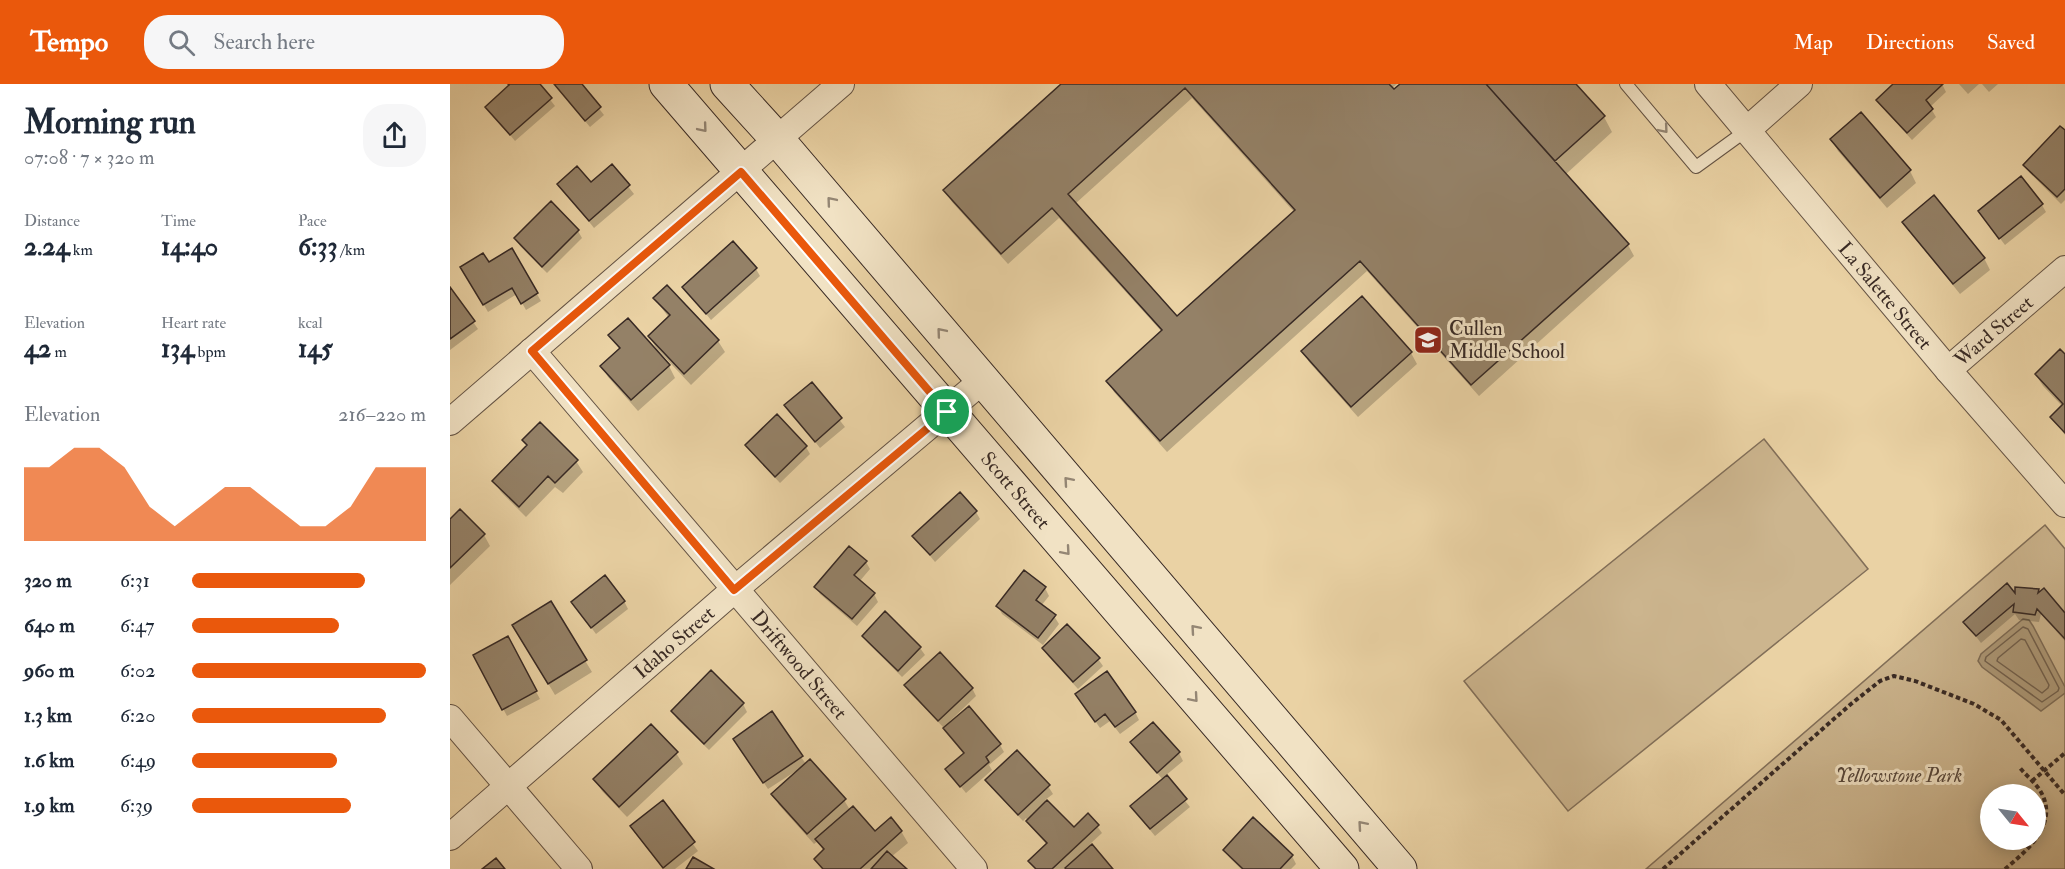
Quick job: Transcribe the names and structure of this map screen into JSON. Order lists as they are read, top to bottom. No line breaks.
{"streets":{"main road":["Scott Street"],"street":["La Salette Street","Ward Street","Idaho Street","Driftwood Street"]},"crossings":[["La Salette Street","Ward Street"],["Scott Street","Idaho Street"],["Idaho Street","Driftwood Street"]],"parks":["Yellowstone Park"],"places":{"school or university":["Cullen Middle School"]},"north":"bottom right","page":{"header":"Tempo","search":"Search here","nav":["Map","Directions","Saved"],"heading":["Morning run","07:08 · 7 × 320 m"],"stats":[["Distance","2.24 km"],["Time","14:40"],["Pace","6:33 /km"],["Elevation","42 m"],["Heart rate","134 bpm"],["kcal","145"]],"chart":["Elevation","216–220 m"],"list":[{"name":"320 m","note":"6:31"},{"name":"640 m","note":"6:47"},{"name":"960 m","note":"6:02"},{"name":"1.3 km","note":"6:20"},{"name":"1.6 km","note":"6:49"},{"name":"1.9 km","note":"6:39"}]}}
